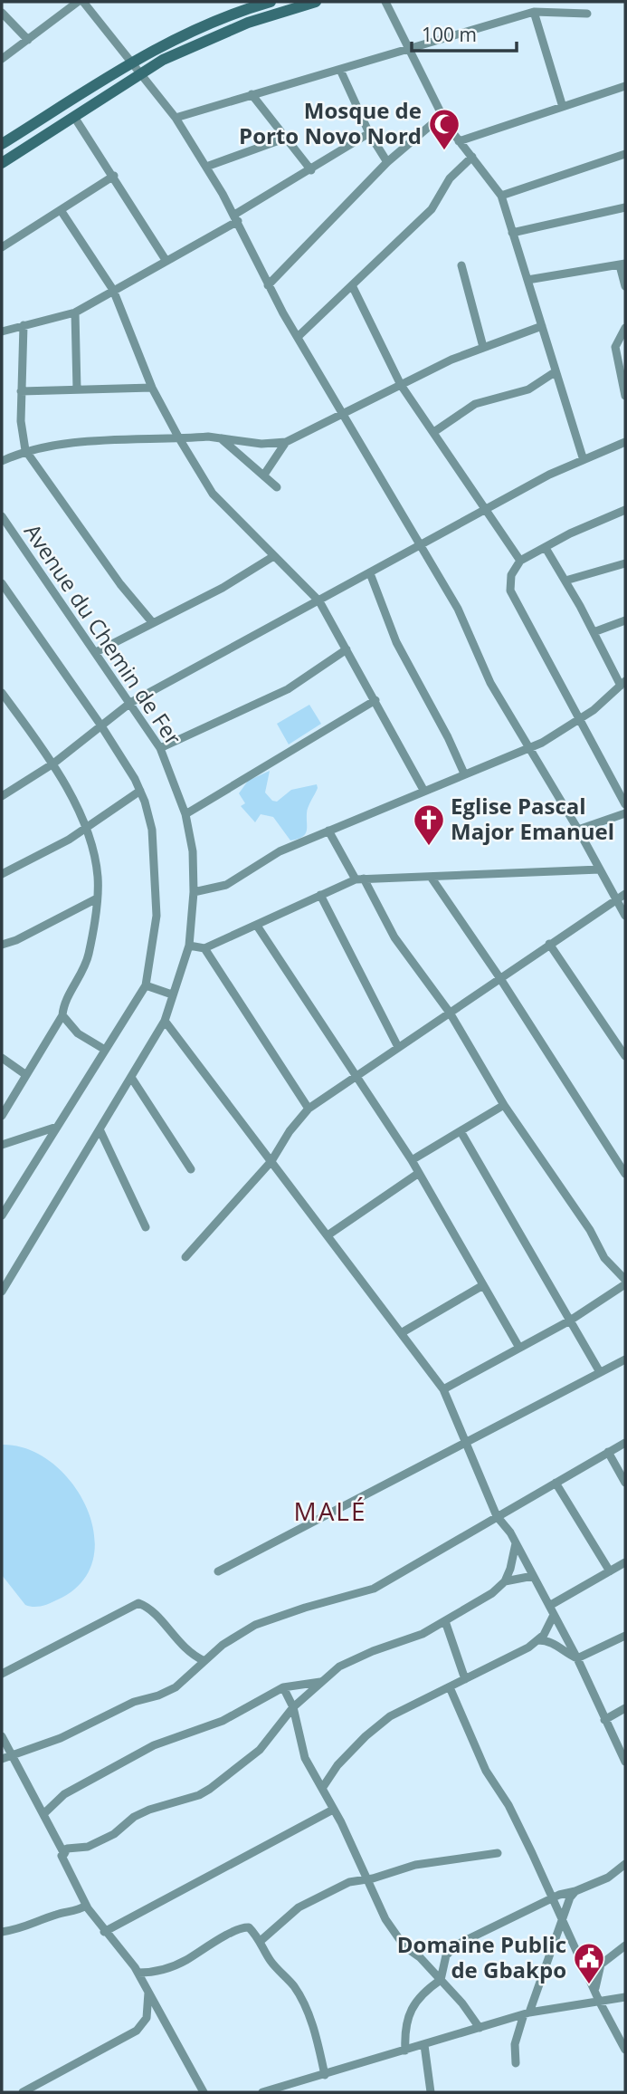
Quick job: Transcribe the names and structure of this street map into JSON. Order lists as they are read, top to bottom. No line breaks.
{"streets":{"street":["Avenue du Chemin de Fer"]},"districts":["MALÉ"],"places":{"mosque":["Mosque de Porto Novo Nord"],"church":["Eglise Pascal Major Emanuel"],"public building":["Domaine Public de Gbakpo"]},"scale_bar":"100 m"}
